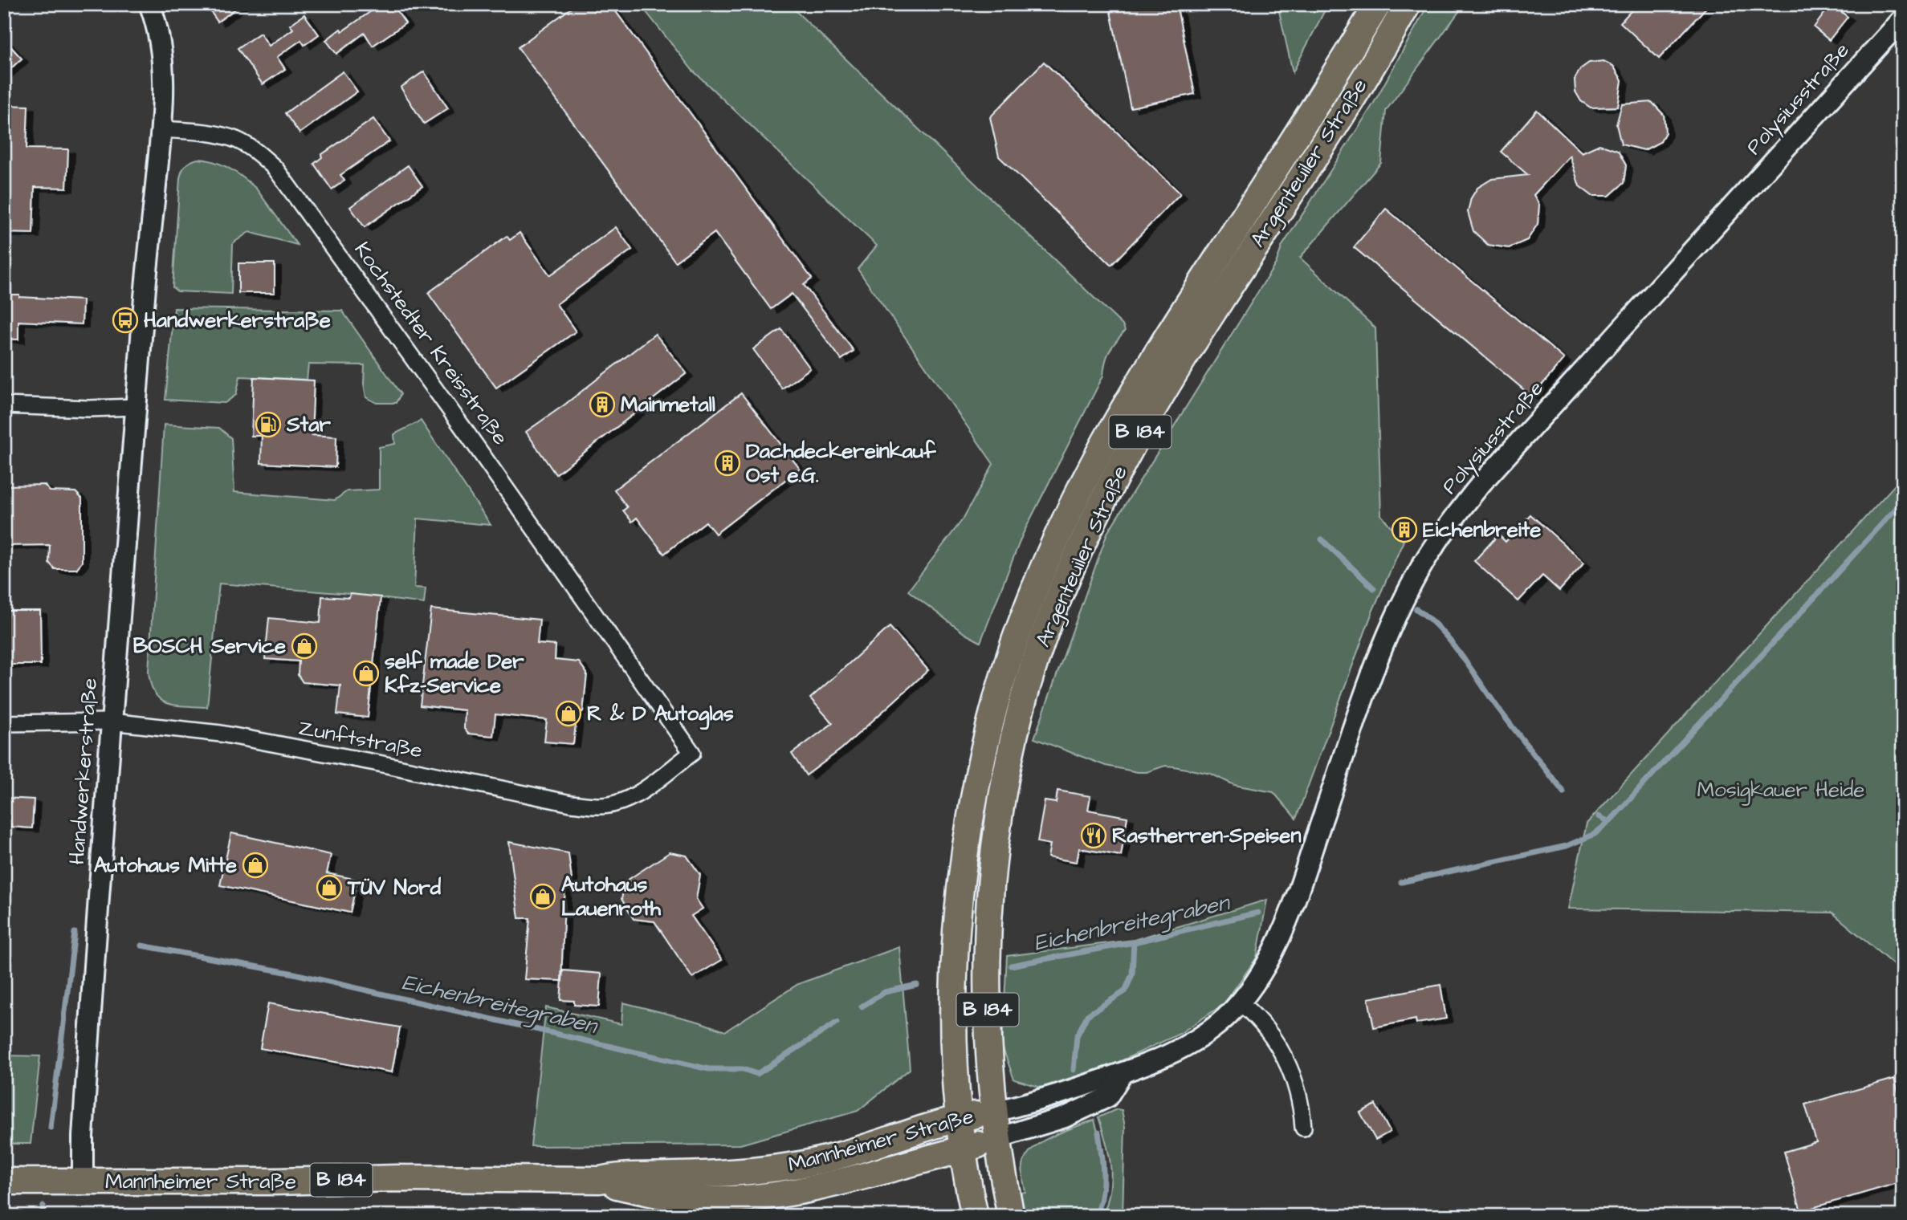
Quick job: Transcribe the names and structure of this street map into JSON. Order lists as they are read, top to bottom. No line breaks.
{"streets":{"main road":["Argenteuiler Straße","B 184","Mannheimer Straße"],"street":["Polysiusstraße","Kochstedter Kreisstraße","Zunftstraße","Handwerkerstraße"]},"crossings":[["Polysiusstraße","Argenteuiler Straße"],["Polysiusstraße","Mannheimer Straße"],["Argenteuiler Straße","Mannheimer Straße"],["Kochstedter Kreisstraße","Zunftstraße"],["Kochstedter Kreisstraße","Handwerkerstraße"],["Zunftstraße","Handwerkerstraße"],["Handwerkerstraße","Mannheimer Straße"]],"water":["Eichenbreitegraben"],"parks":["Mosigkauer Heide"],"places":{"bus stop":["Handwerkerstraße"],"building":["Mainmetall","Dachdeckereinkauf Ost e.G.","Eichenbreite"],"fuel station":["Star"],"shop":["BOSCH Service","self made Der Kfz-Service","R & D Autoglas","Autohaus Mitte","TÜV Nord","Autohaus Lauenroth"],"restaurant":["Rastherren-Speisen"]}}
